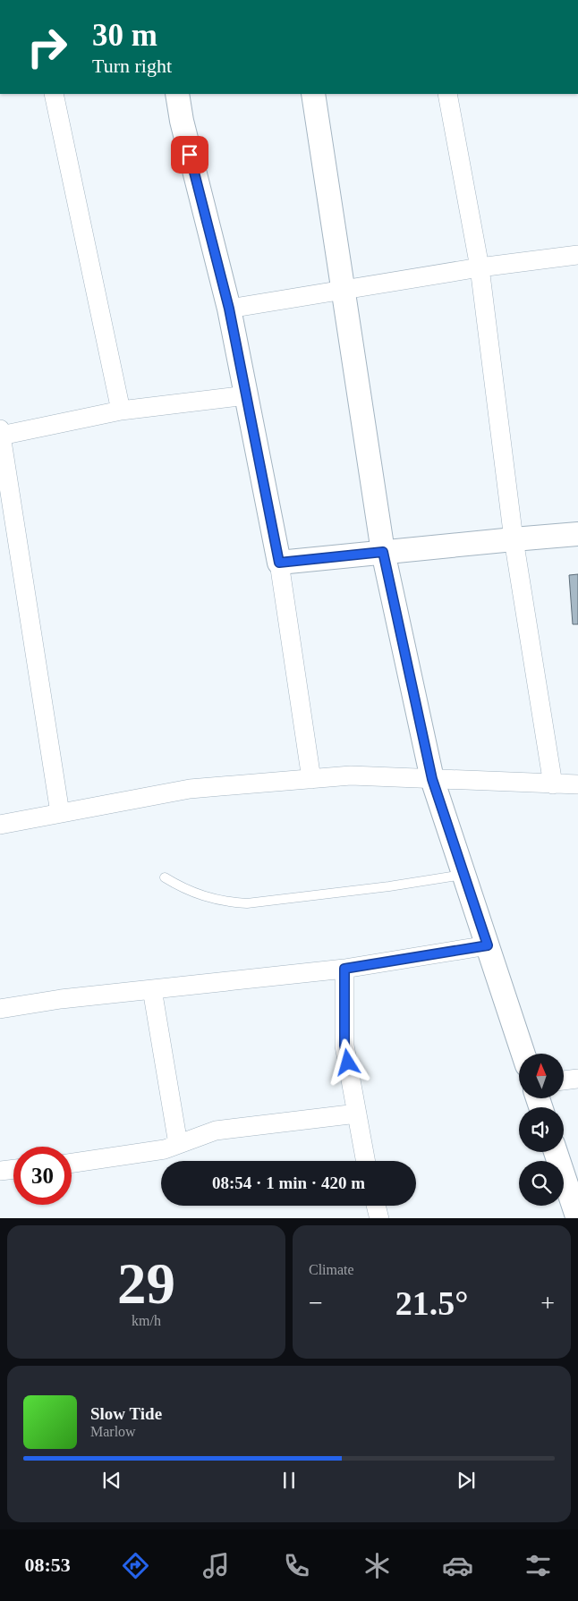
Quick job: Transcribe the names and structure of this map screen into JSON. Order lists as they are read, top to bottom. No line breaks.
{"north":"top","page":{"turn":["30 m","Turn right"],"limit":"30","trip":"08:54 · 1 min · 420 m","tile":[["29","km/h"],"Climate"],"heat":["−","21.5°","+"],"song":["Slow Tide","Marlow"],"tabs":"08:53"}}
